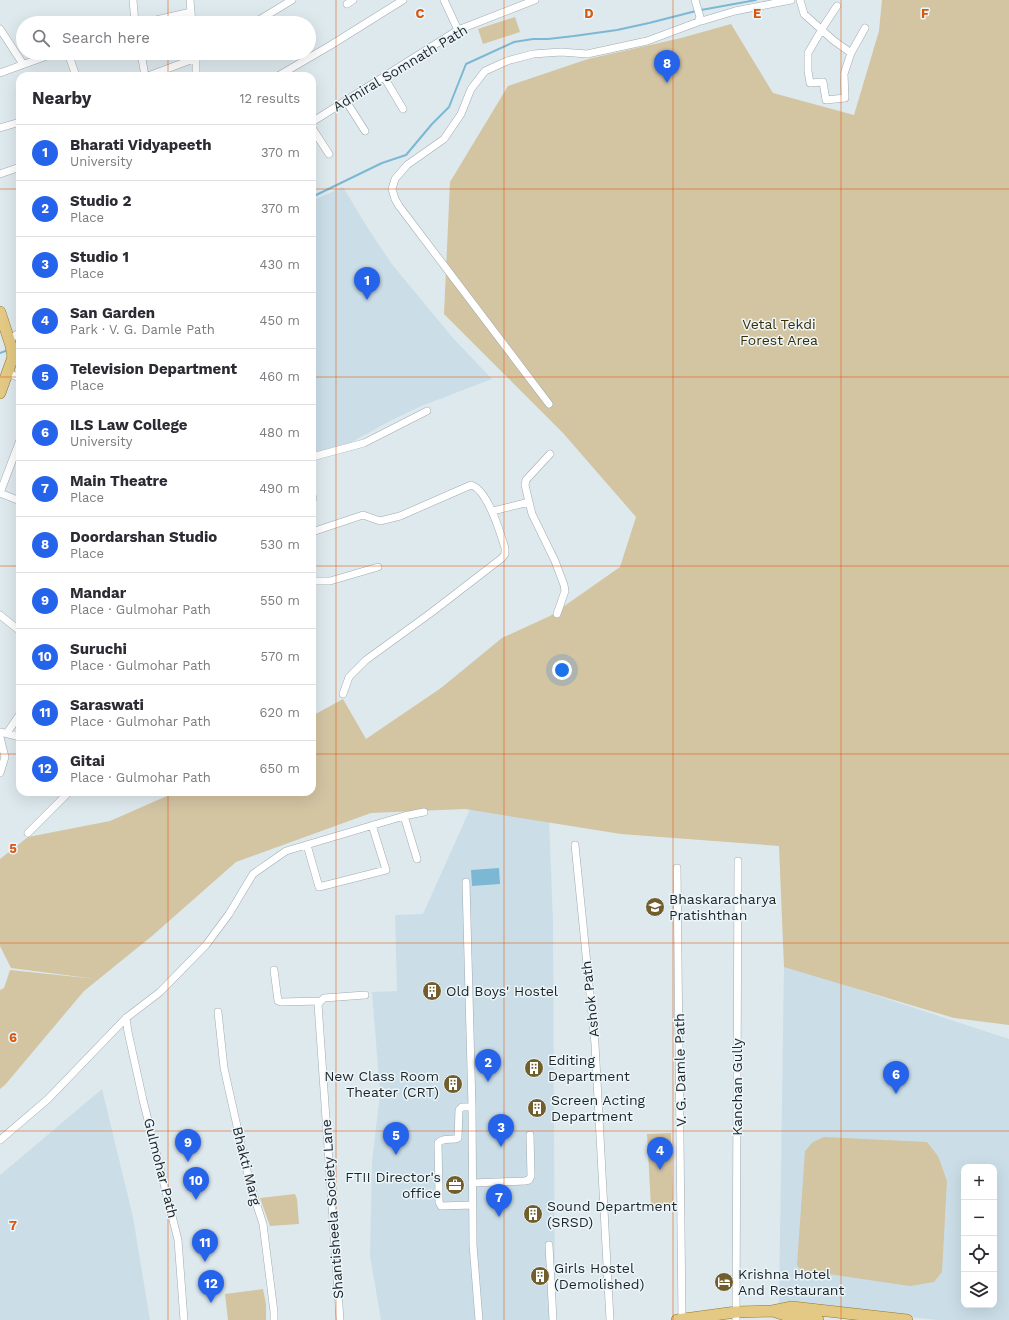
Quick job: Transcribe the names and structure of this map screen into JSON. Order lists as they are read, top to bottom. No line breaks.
{"streets":{"street":["Admiral Somnath Path","Ashok Path","V. G. Damle Path","Kanchan Gully","Bhakti Marg","Gulmohar Path","Shantisheela Society Lane"]},"parks":["Vetal Tekdi Forest Area"],"places":{"school or university":["Bhaskaracharya Pratishthan"],"building":["Old Boys' Hostel","Editing Department","New Class Room Theater (CRT)","Screen Acting Department","Sound Department (SRSD)","Girls Hostel (Demolished)"],"office":["FTII Director's office"],"hotel":["Krishna Hotel And Restaurant"]},"page":{"search":"Search here","pins":["8","1","2","6","3","5","9","4","10","7","11","12"],"heading":["Nearby","12 results"],"list":[{"mark":"1","name":"Bharati Vidyapeeth","note":"University","value":"370 m"},{"mark":"2","name":"Studio 2","note":"Place","value":"370 m"},{"mark":"3","name":"Studio 1","note":"Place","value":"430 m"},{"mark":"4","name":"San Garden","note":"Park · V. G. Damle Path","value":"450 m"},{"mark":"5","name":"Television Department","note":"Place","value":"460 m"},{"mark":"6","name":"ILS Law College","note":"University","value":"480 m"},{"mark":"7","name":"Main Theatre","note":"Place","value":"490 m"},{"mark":"8","name":"Doordarshan Studio","note":"Place","value":"530 m"},{"mark":"9","name":"Mandar","note":"Place · Gulmohar Path","value":"550 m"},{"mark":"10","name":"Suruchi","note":"Place · Gulmohar Path","value":"570 m"},{"mark":"11","name":"Saraswati","note":"Place · Gulmohar Path","value":"620 m"},{"mark":"12","name":"Gitai","note":"Place · Gulmohar Path","value":"650 m"}],"map_buttons":["+","−"]},"grid":{"columns":["C","D","E","F"],"rows":["5","6","7"]}}
